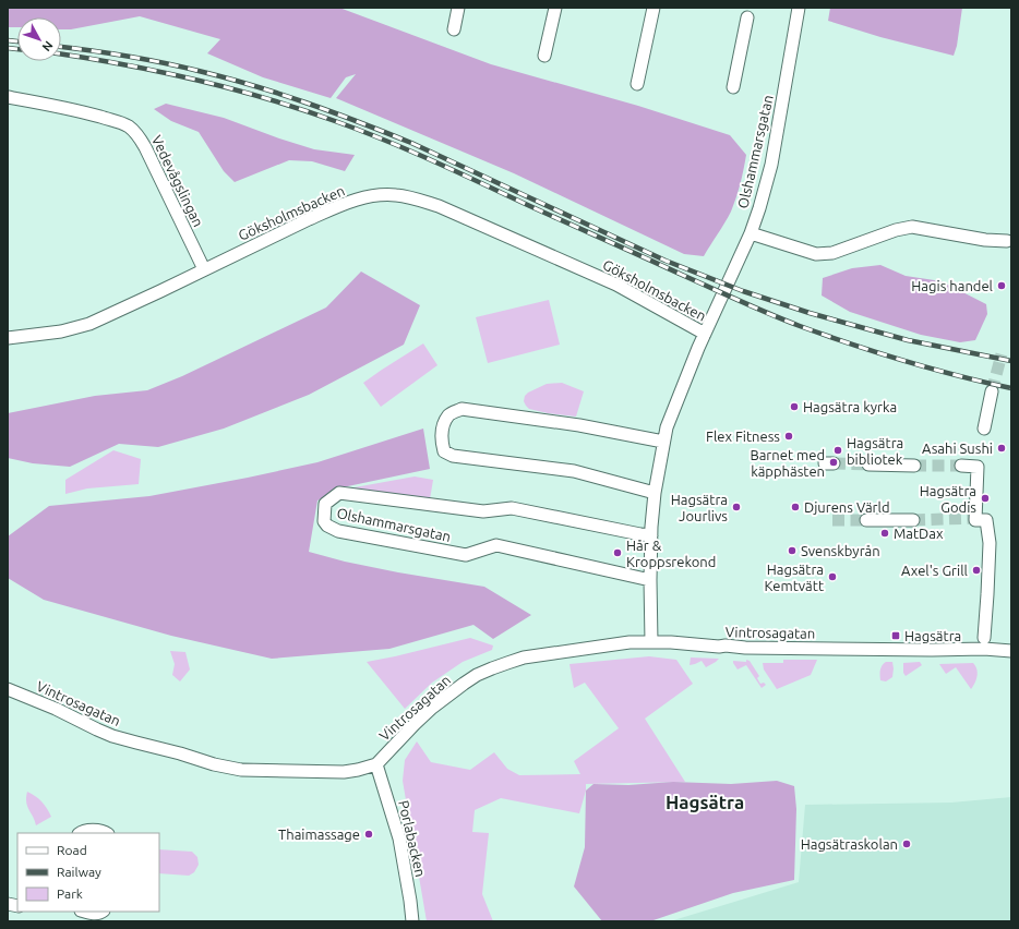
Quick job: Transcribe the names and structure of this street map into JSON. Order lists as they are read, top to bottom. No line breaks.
{"streets":{"street":["Olshammarsgatan","Vedevågslingan","Göksholmsbacken","Vintrosagatan","Porlabacken"]},"crossings":[["Olshammarsgatan","Göksholmsbacken"],["Olshammarsgatan","Vintrosagatan"],["Vedevågslingan","Göksholmsbacken"],["Vintrosagatan","Porlabacken"]],"districts":["Hagsätra"],"places":{"other":["Hagis handel","Hagsätra kyrka","Flex Fitness","Asahi Sushi","Hagsätra bibliotek","Barnet med käpphästen","Hagsätra Godis","Hagsätra Jourlivs","Djurens Värld","MatDax","Svenskbyrån","Hår & Kroppsrekond","Axel's Grill","Hagsätra Kemtvätt","Thaimassage","Hagsätraskolan"],"transit":["Hagsätra"]},"legend":["Road","Railway","Park"],"north":"bottom right"}
